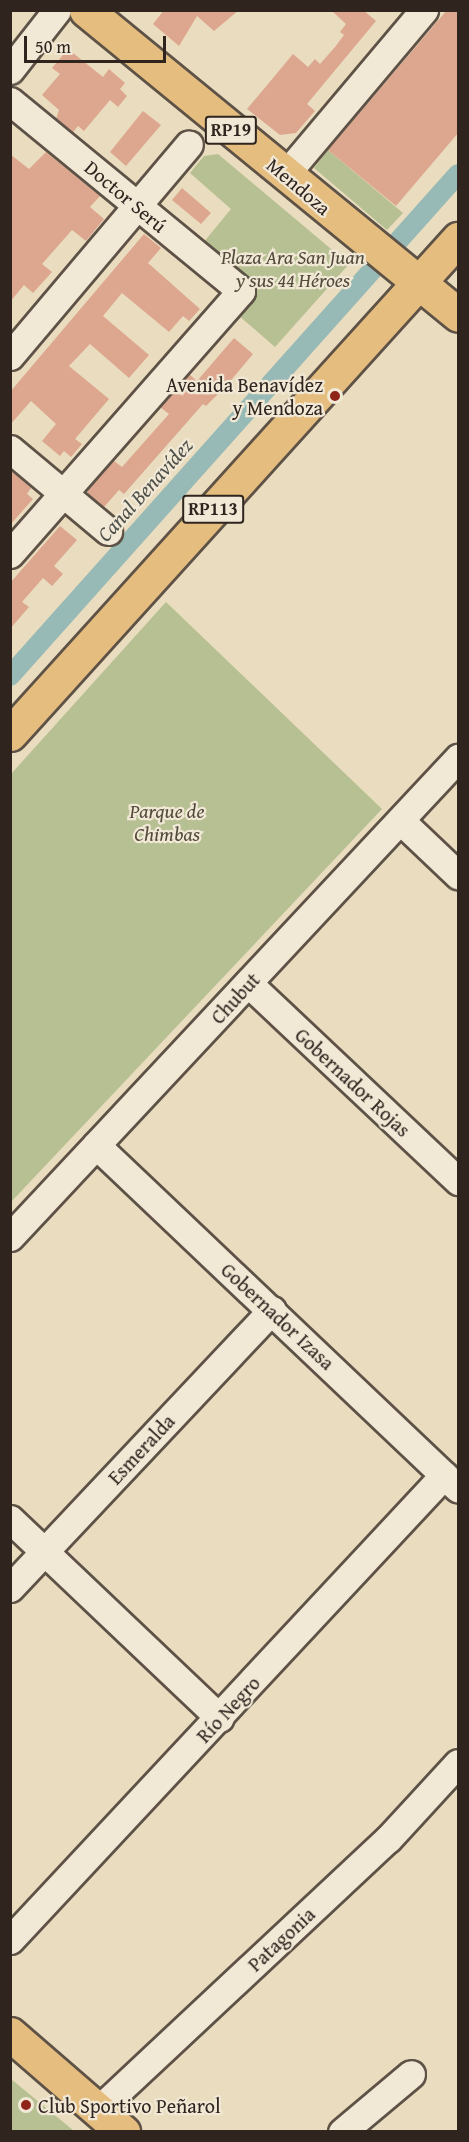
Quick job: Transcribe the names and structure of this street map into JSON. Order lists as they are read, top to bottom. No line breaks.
{"streets":{"main road":["RP19","Mendoza","RP113"],"street":["Doctor Serú","Chubut","Gobernador Rojas","Gobernador Izasa","Esmeralda","Río Negro","Patagonia"]},"crossings":[["Mendoza","RP113"],["Chubut","Gobernador Rojas"],["Chubut","Gobernador Izasa"],["Gobernador Izasa","Esmeralda"],["Gobernador Izasa","Río Negro"]],"water":["Canal Benavídez"],"parks":["Plaza Ara San Juan y sus 44 Héroes","Parque de Chimbas"],"places":["Avenida Benavídez y Mendoza","Club Sportivo Peñarol"],"scale_bar":"50 m"}
